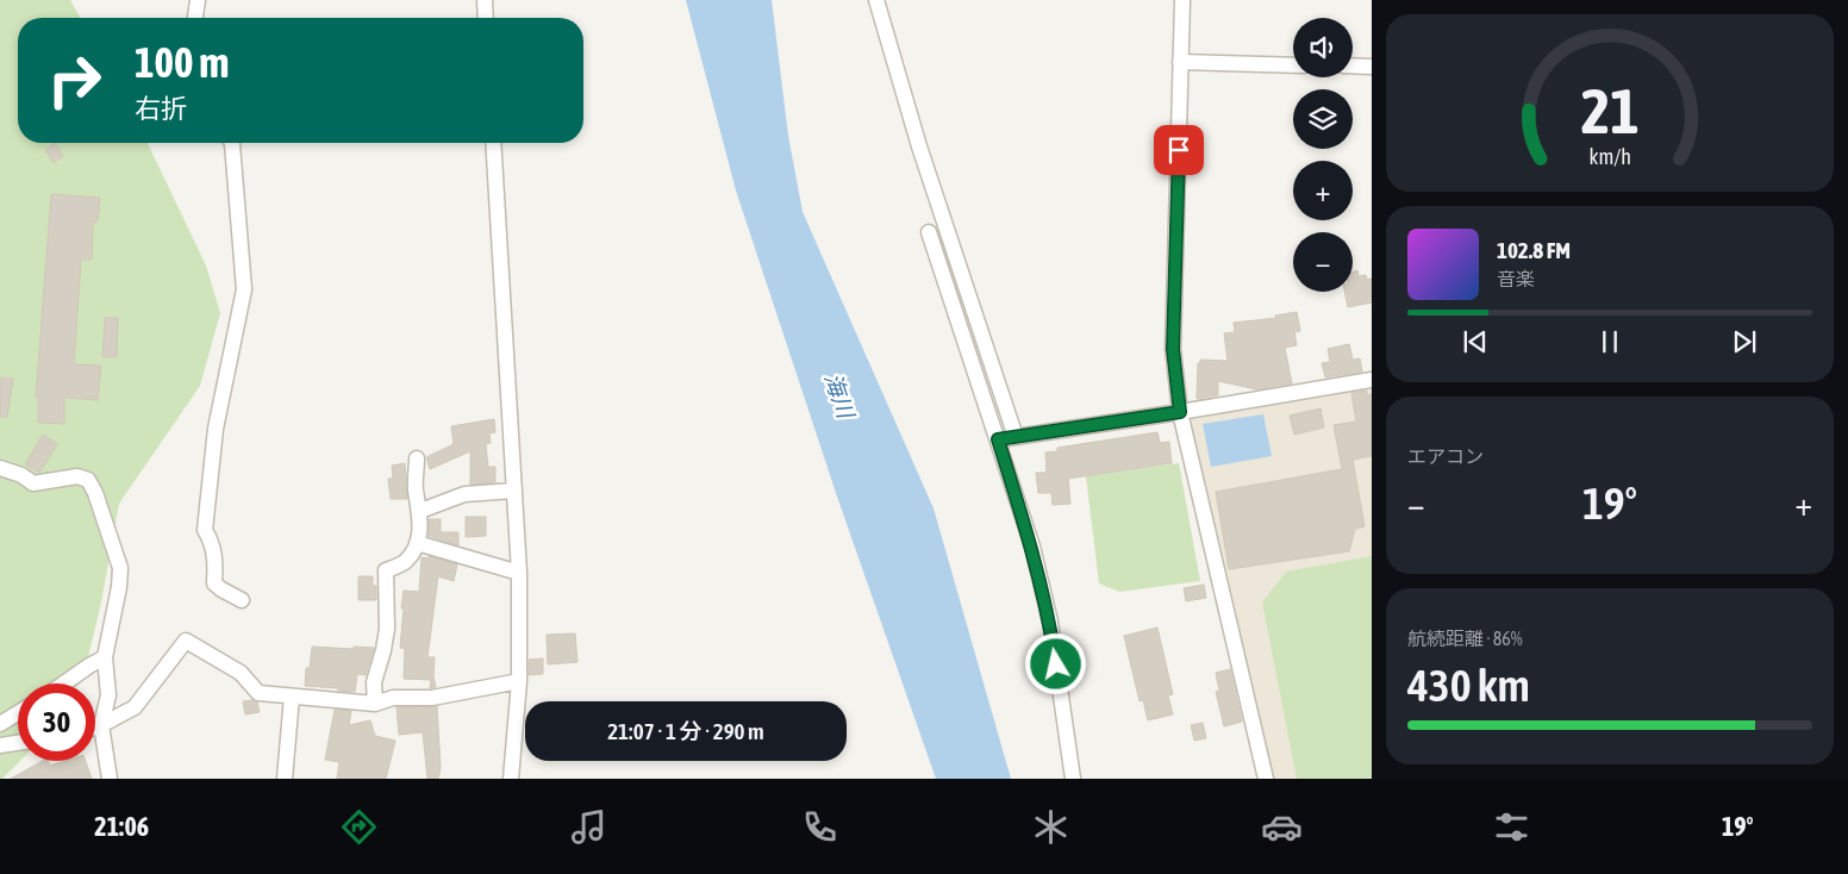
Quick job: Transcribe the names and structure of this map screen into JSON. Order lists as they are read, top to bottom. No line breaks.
{"water":["海川"],"page":{"map_buttons":["+","−"],"turn":["100 m","右折"],"song":["102.8 FM","音楽"],"tile":["エアコン",["航続距離 · 86%","430 km"]],"heat":["−","19°","+"],"limit":"30","trip":"21:07 · 1 分 · 290 m","tabs":["21:06","19°"],"gauge":["21","km/h"]}}
